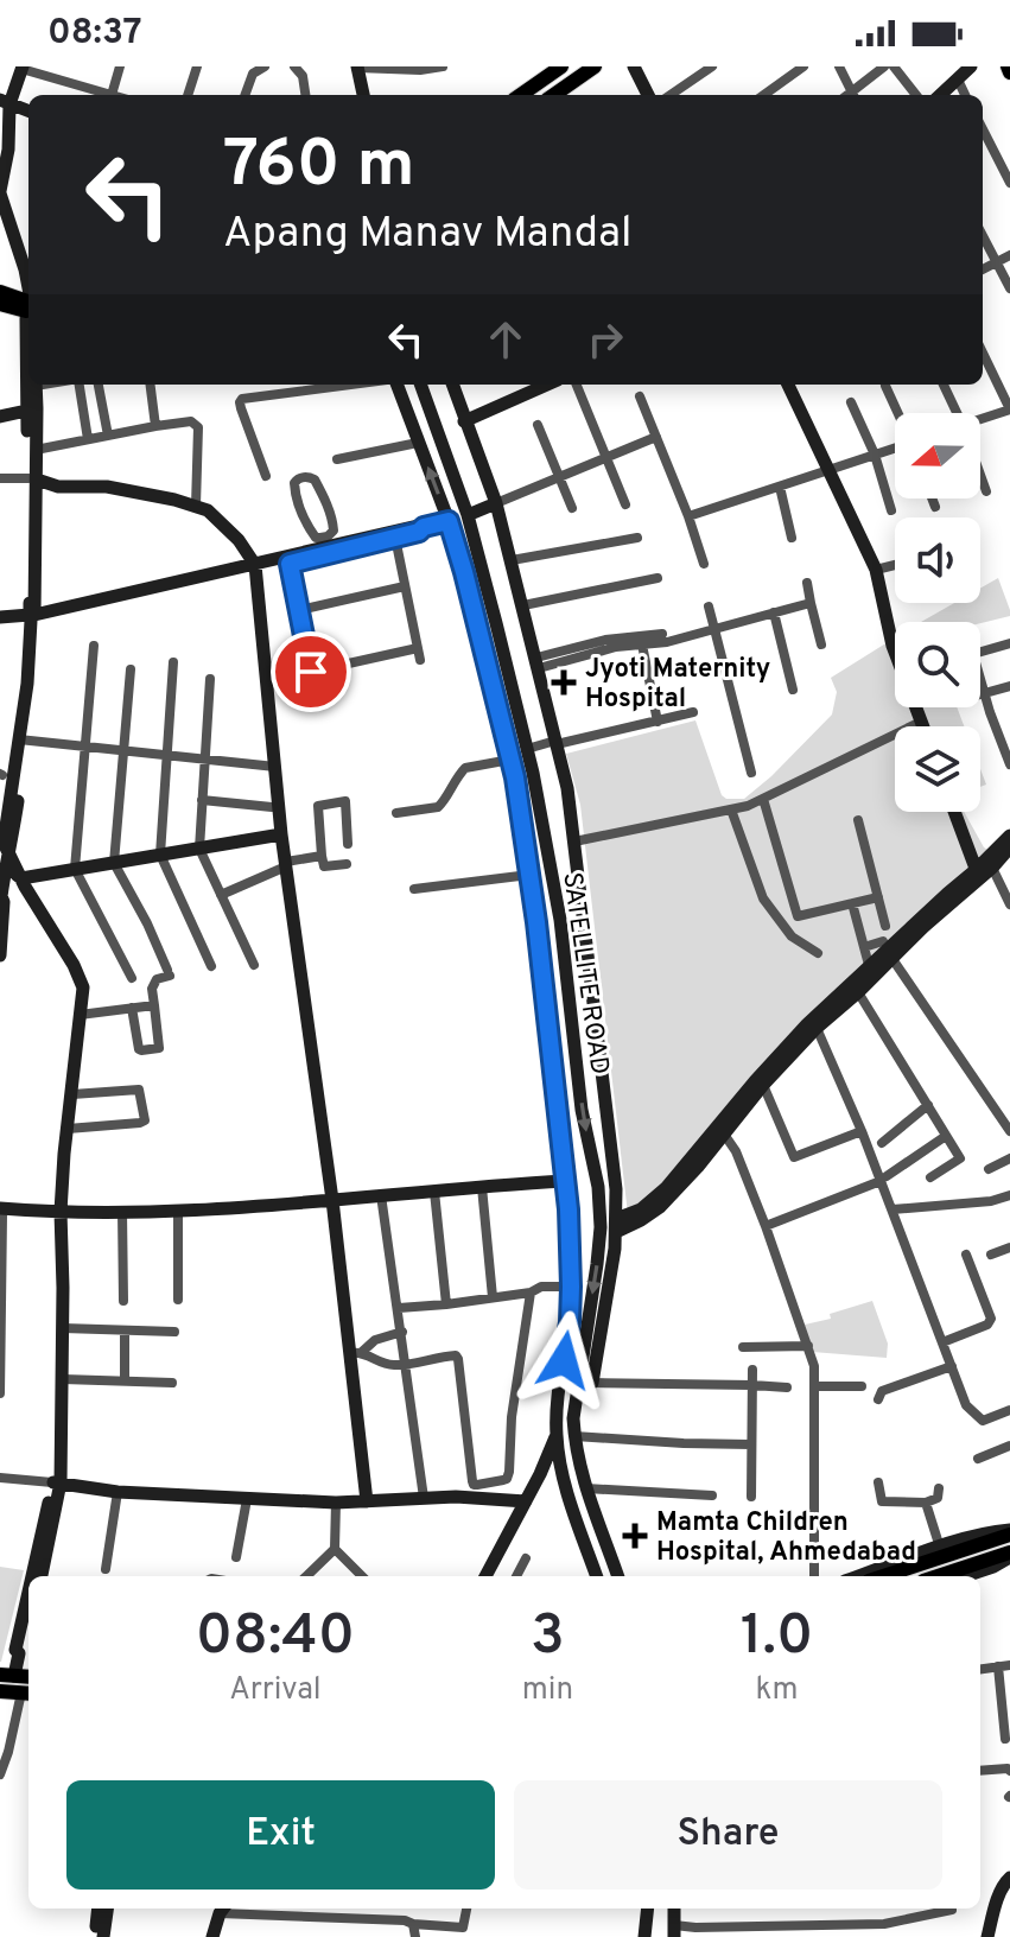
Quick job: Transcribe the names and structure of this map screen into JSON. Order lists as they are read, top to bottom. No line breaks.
{"streets":{"street":["SATELLITE ROAD"]},"places":{"health":["Jyoti Maternity Hospital","Mamta Children Hospital, Ahmedabad"]},"north":"left","page":{"status":"08:37","turn":["760 m","Apang Manav Mandal"],"eta":["08:40","Arrival","3","min","1.0","km"],"buttons":["Exit","Share"]}}
